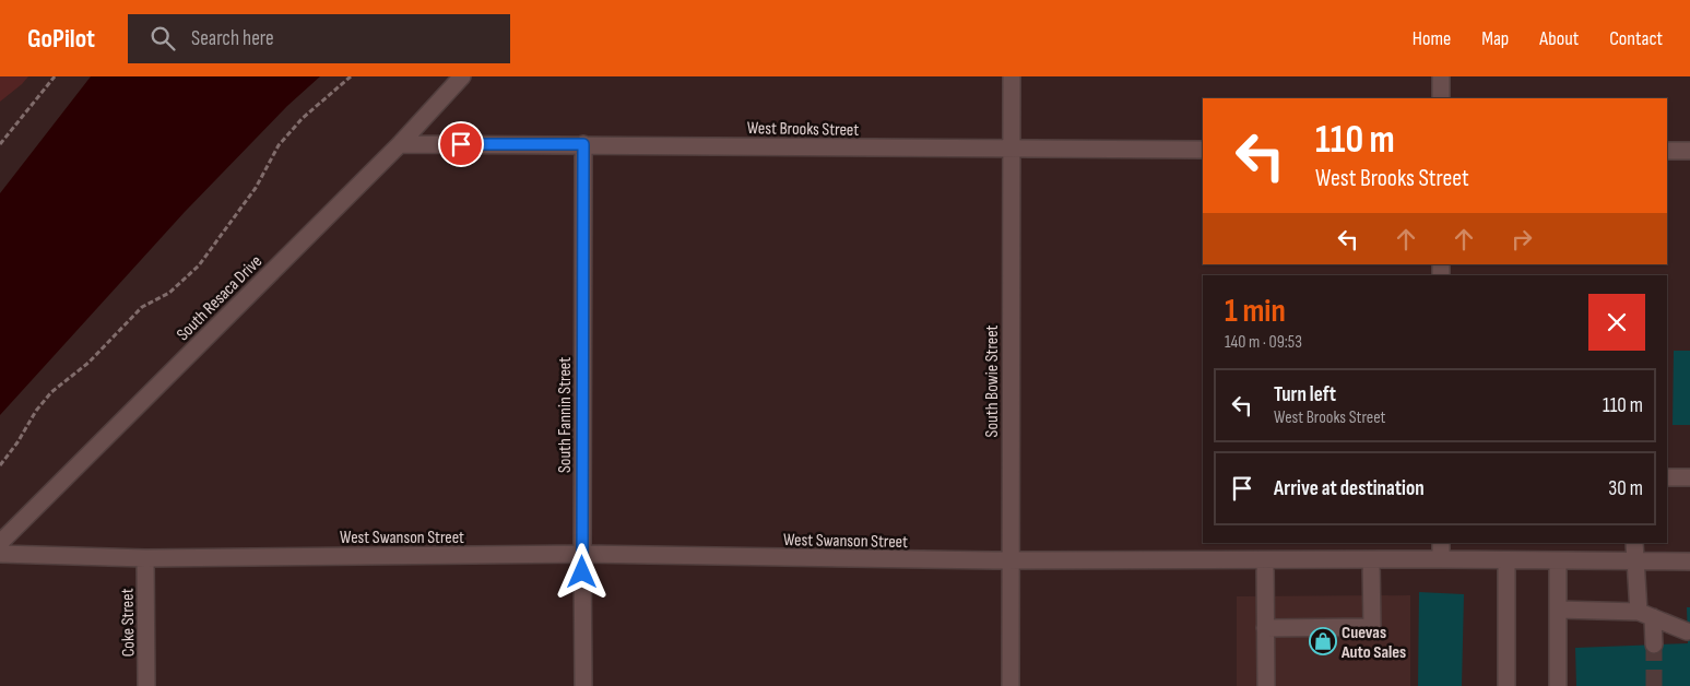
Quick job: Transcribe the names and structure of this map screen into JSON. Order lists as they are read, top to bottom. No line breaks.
{"streets":{"street":["West Brooks Street","South Resaca Drive","South Bowie Street","South Fannin Street","West Swanson Street","Coke Street"]},"crossings":[["West Brooks Street","South Resaca Drive"],["West Brooks Street","South Bowie Street"],["West Brooks Street","South Fannin Street"],["South Bowie Street","West Swanson Street"],["South Fannin Street","West Swanson Street"],["West Swanson Street","Coke Street"]],"places":{"shop":["Cuevas Auto Sales"]},"page":{"header":"GoPilot","search":"Search here","nav":["Home","Map","About","Contact"],"turn":["110 m","West Brooks Street"],"heading":["1 min","140 m · 09:53"],"list":[{"name":"Turn left","note":"West Brooks Street","value":"110 m"},{"name":"Arrive at destination","value":"30 m"}]}}
